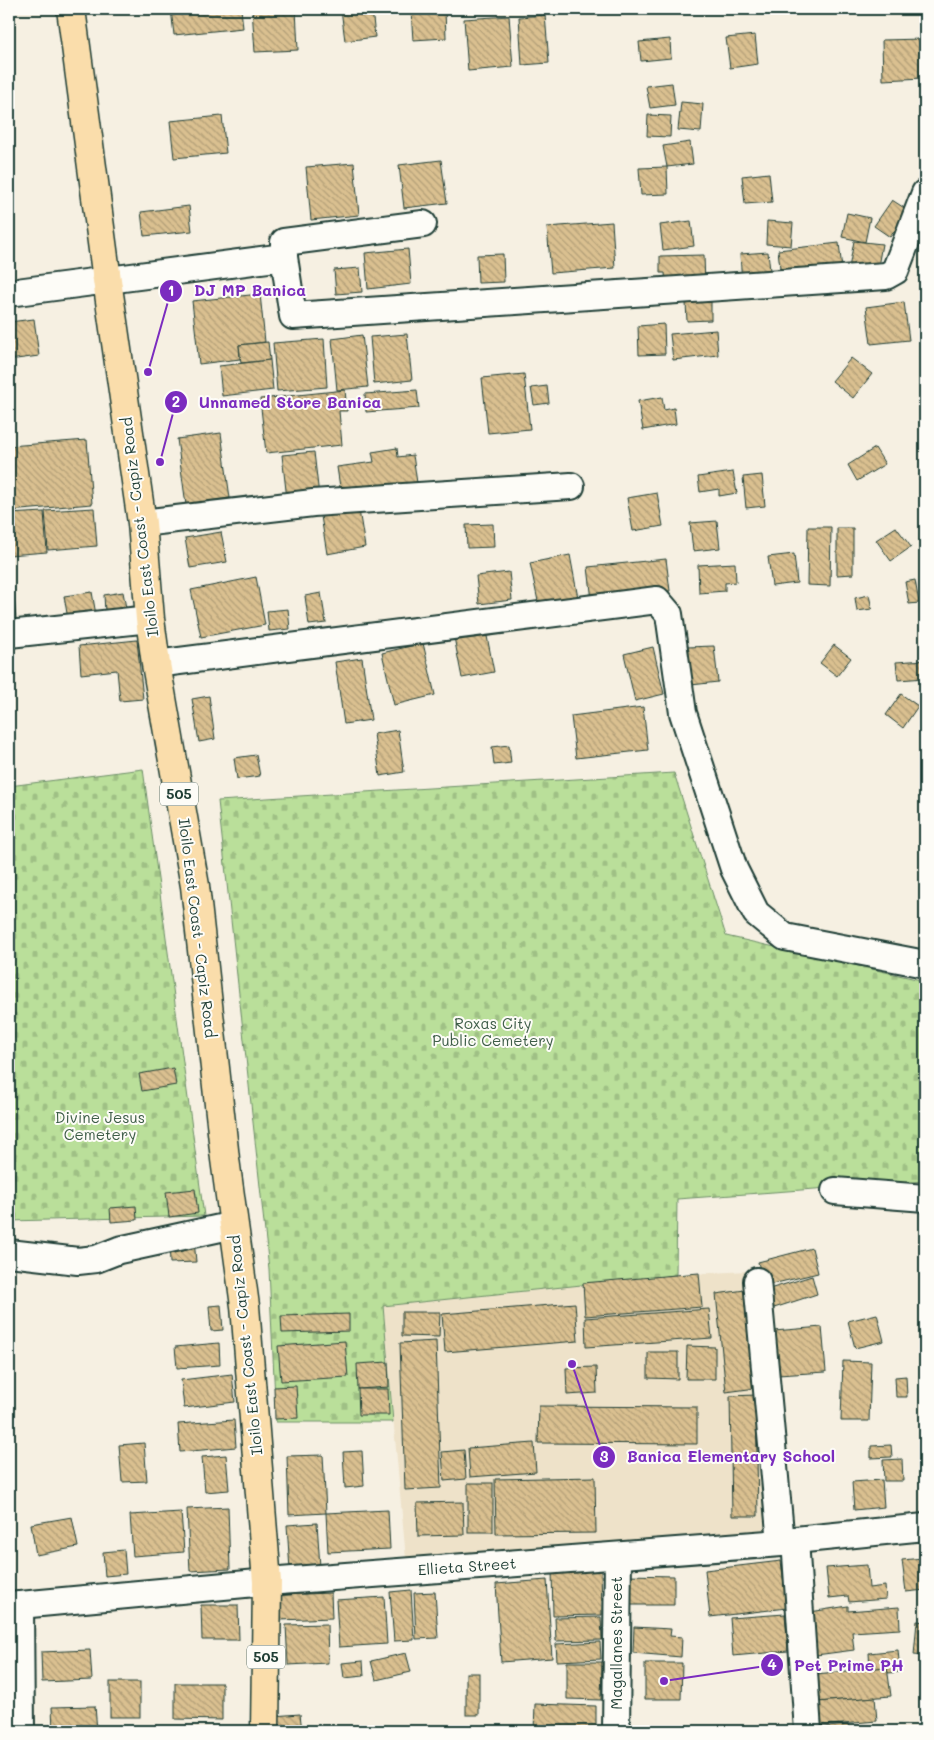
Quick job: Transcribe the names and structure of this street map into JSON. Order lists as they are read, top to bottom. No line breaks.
{"streets":{"main road":["Iloilo East Coast - Capiz Road","505"],"street":["Ellieta Street","Magallanes Street"]},"crossings":[["Iloilo East Coast - Capiz Road","505"],["Iloilo East Coast - Capiz Road","Ellieta Street"],["505","Ellieta Street"],["Ellieta Street","Magallanes Street"]],"parks":["Roxas City Public Cemetery","Divine Jesus Cemetery"],"places":["DJ MP Banica","Unnamed Store Banica","Banica Elementary School","Pet Prime PH"]}
